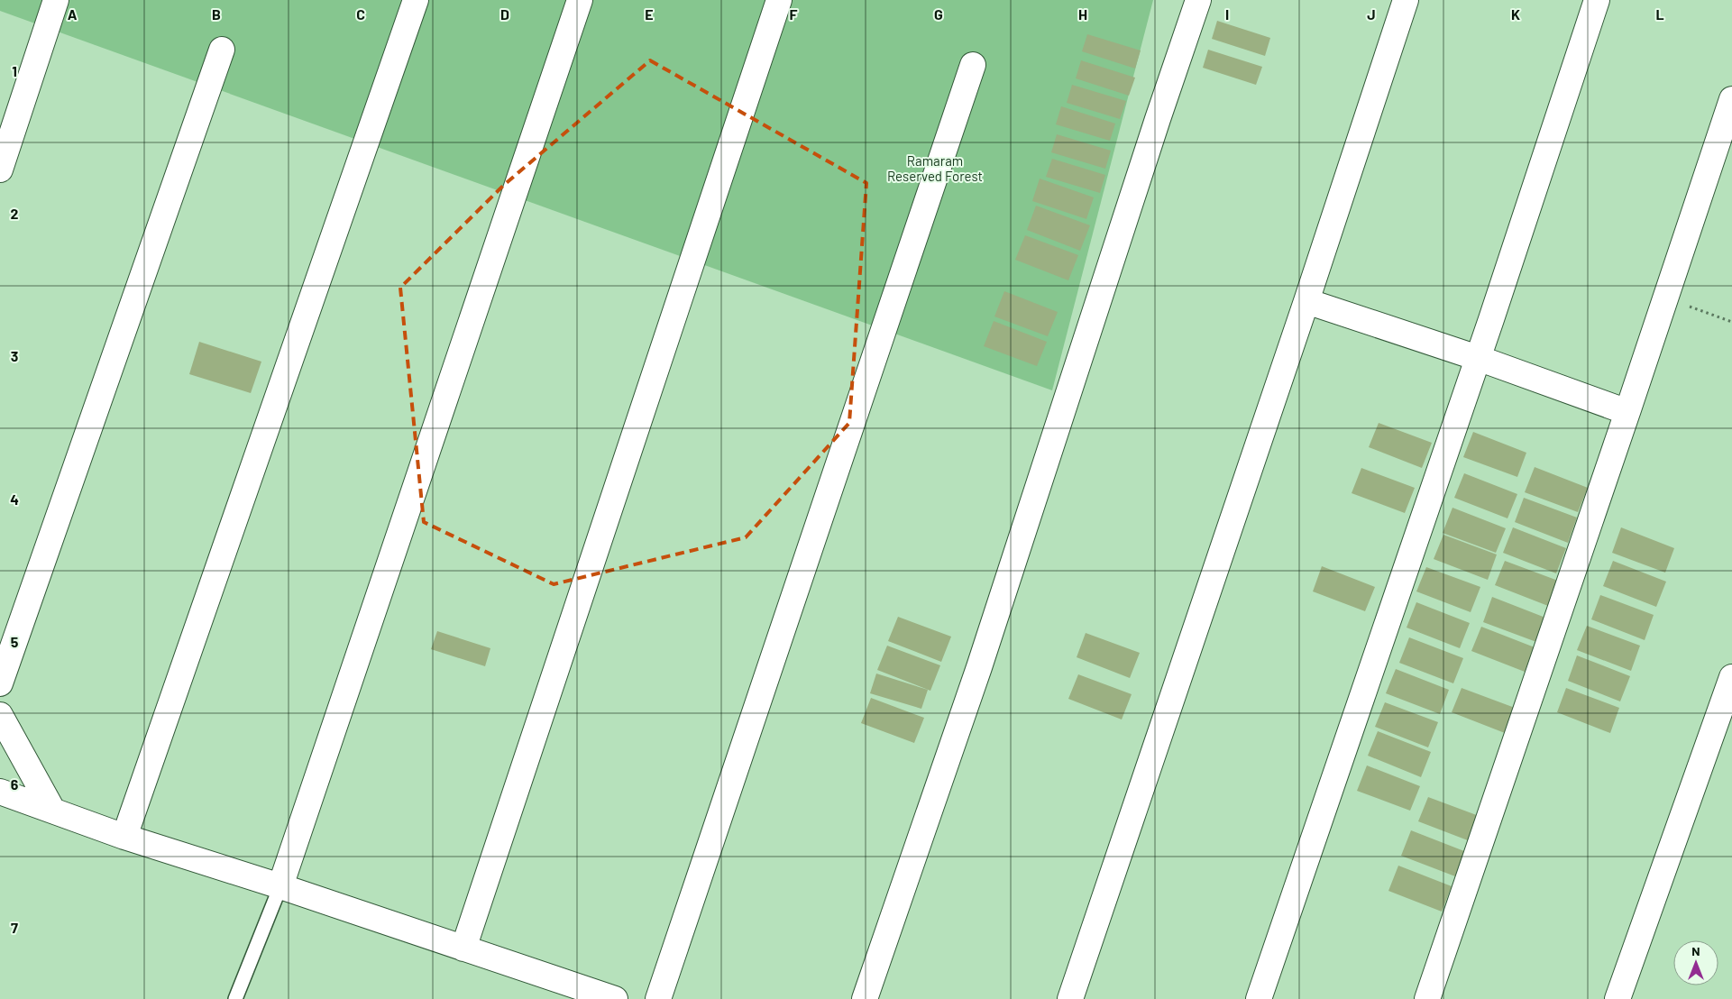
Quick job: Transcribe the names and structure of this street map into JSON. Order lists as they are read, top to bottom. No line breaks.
{"parks":["Ramaram Reserved Forest"],"north":"top","grid":{"columns":["A","B","C","D","E","F","G","H","I","J","K","L"],"rows":["1","2","3","4","5","6","7"]}}
